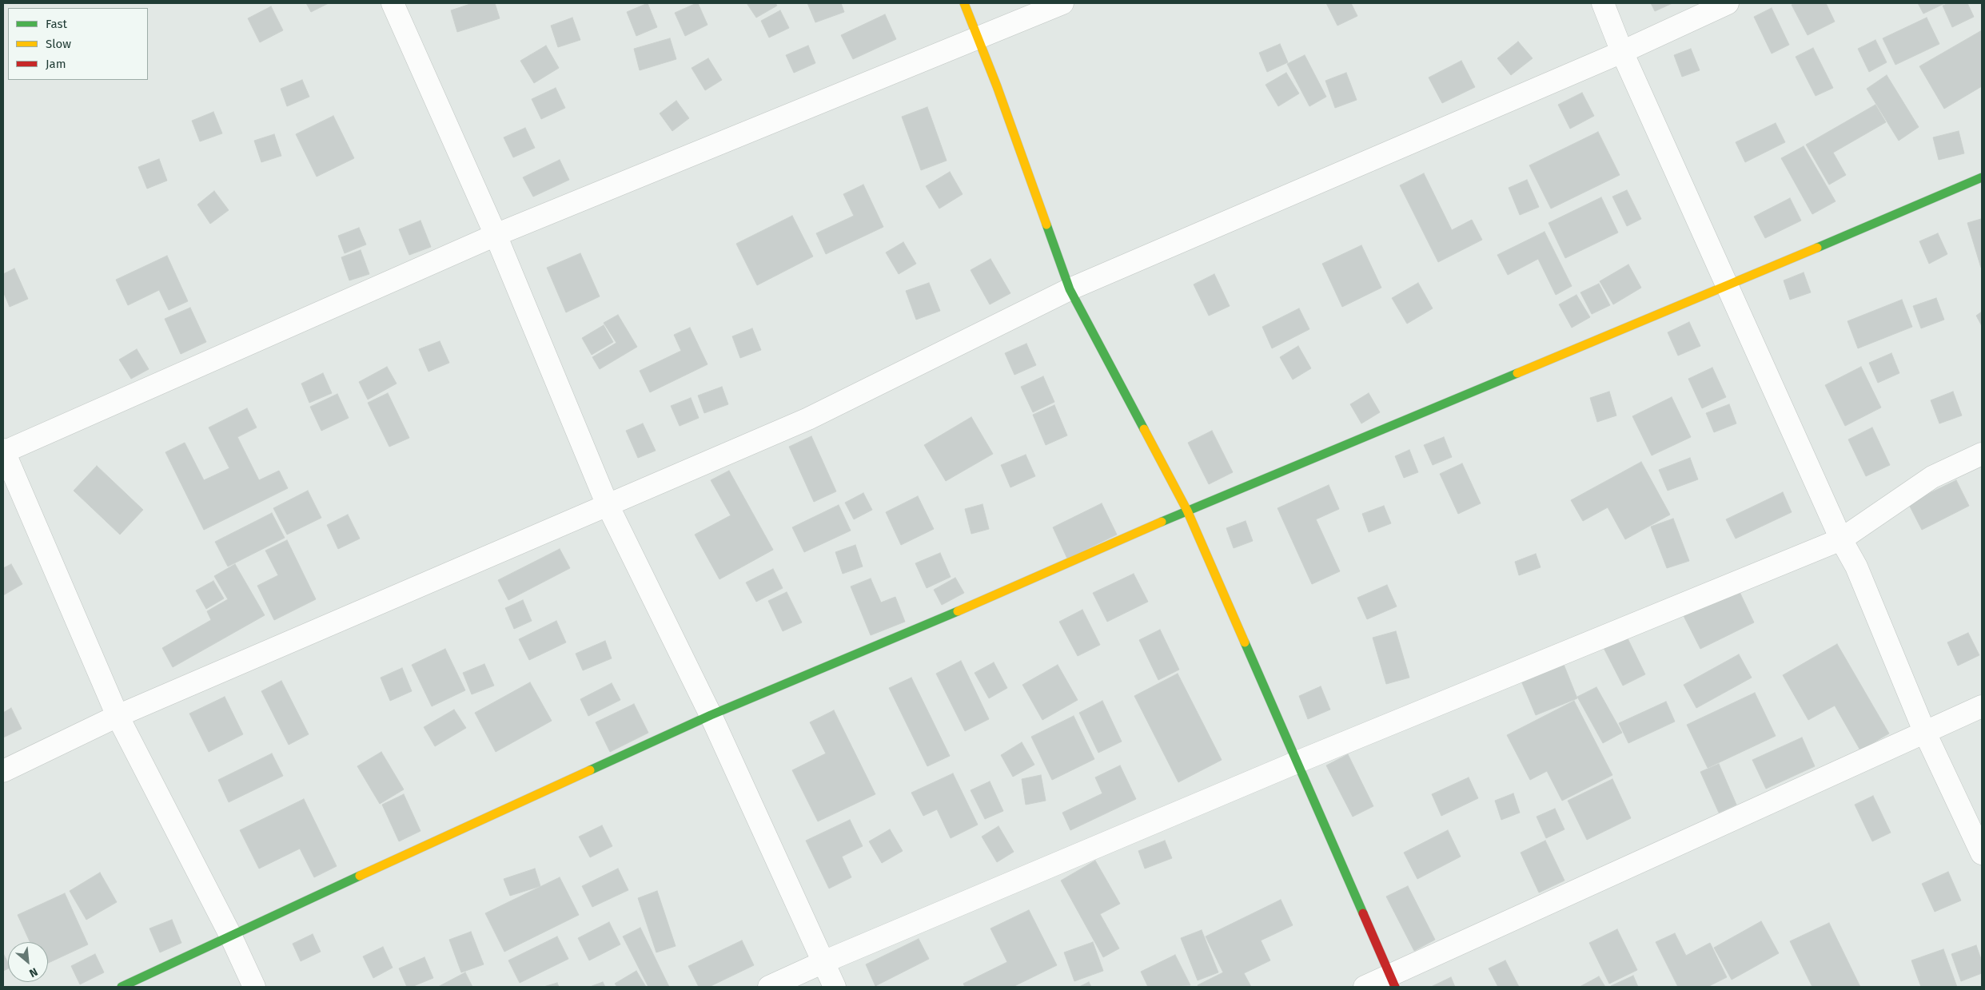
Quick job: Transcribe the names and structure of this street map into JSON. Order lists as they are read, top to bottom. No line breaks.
{"legend":["Fast","Slow","Jam"],"north":"bottom right"}
